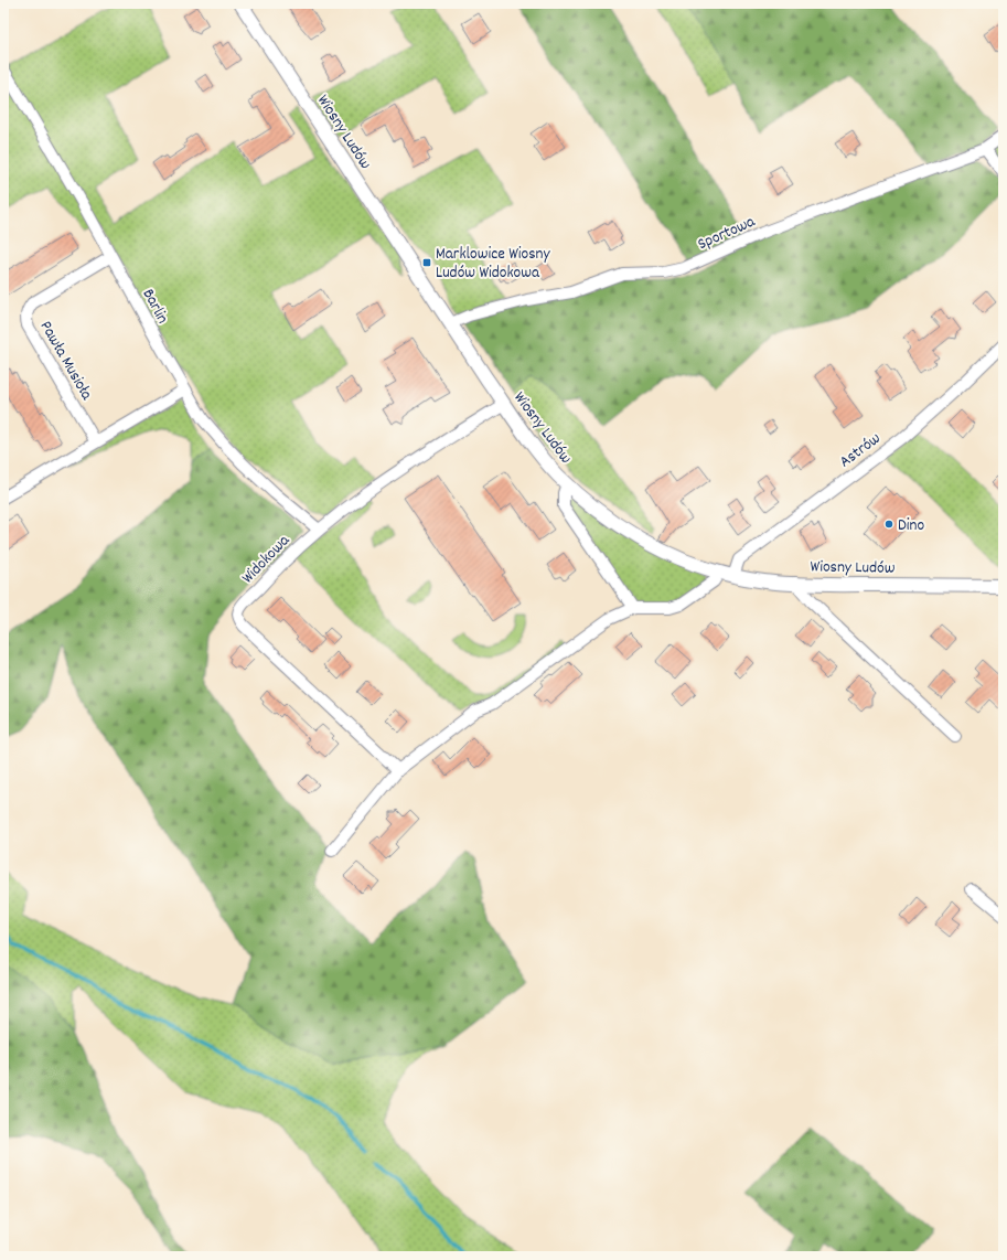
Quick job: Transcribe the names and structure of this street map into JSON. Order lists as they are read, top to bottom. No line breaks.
{"streets":{"street":["Wiosny Ludów","Sportowa","Barlin","Pawła Musioła","Astrów","Widokowa"]},"crossings":[["Wiosny Ludów","Sportowa"],["Wiosny Ludów","Astrów"],["Wiosny Ludów","Widokowa"],["Barlin","Pawła Musioła"],["Barlin","Widokowa"]],"places":{"transit":["Marklowice Wiosny Ludów Widokowa"],"other":["Dino"]}}
